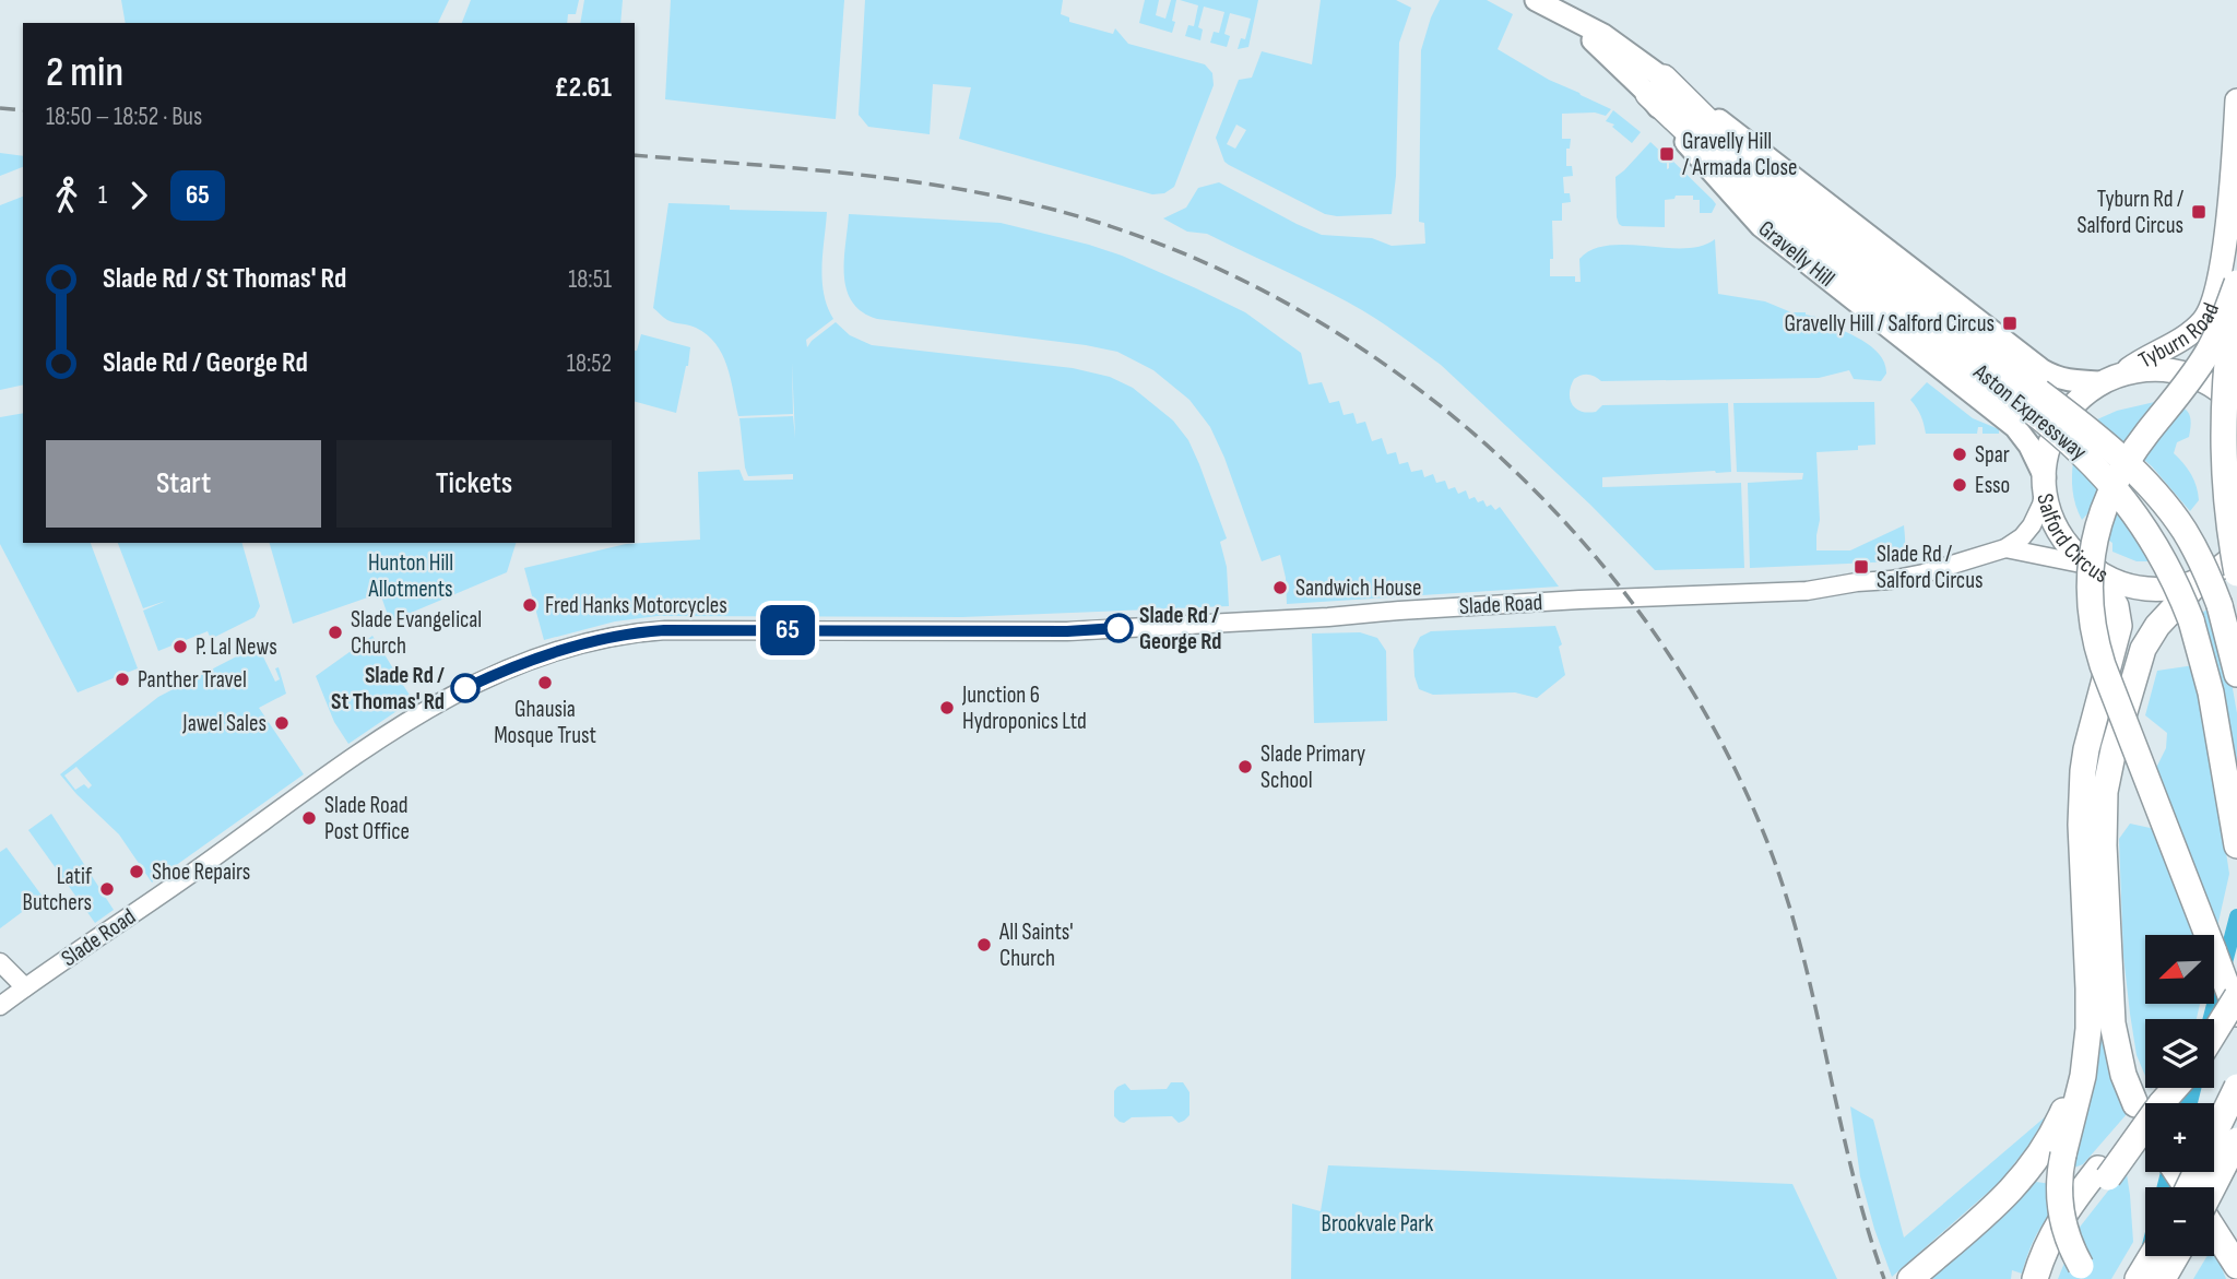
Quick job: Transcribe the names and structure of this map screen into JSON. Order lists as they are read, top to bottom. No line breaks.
{"streets":{"highway":["Tyburn Road","Aston Expressway","Salford Circus"],"main road":["Gravelly Hill"],"street":["Slade Road"]},"crossings":[["Gravelly Hill","Tyburn Road"],["Gravelly Hill","Aston Expressway"],["Gravelly Hill","Salford Circus"],["Gravelly Hill","Slade Road"],["Tyburn Road","Salford Circus"],["Salford Circus","Slade Road"]],"parks":["Hunton Hill Allotments","Brookvale Park"],"places":{"transit":["Gravelly Hill / Armada Close","Tyburn Rd / Salford Circus","Gravelly Hill / Salford Circus","Slade Rd / Salford Circus"],"other":["Spar","Esso","Sandwich House","Fred Hanks Motorcycles","Slade Rd / George Rd","Slade Evangelical Church","P. Lal News","Panther Travel","Ghausia Mosque Trust","Slade Rd / St Thomas' Rd","Junction 6 Hydroponics Ltd","Jawel Sales","Slade Primary School","Slade Road Post Office","Shoe Repairs","Latif Butchers","All Saints' Church"]},"lines":["bus line 65"],"north":"bottom left","page":{"on_map":"65","heading":["2 min","18:50 – 18:52 · Bus","£2.61"],"legs":["1","65"],"list":[{"name":"Slade Rd / St Thomas' Rd","value":"18:51"},{"name":"Slade Rd / George Rd","value":"18:52"}],"buttons":["Start","Tickets"],"map_buttons":["+","−"]}}
